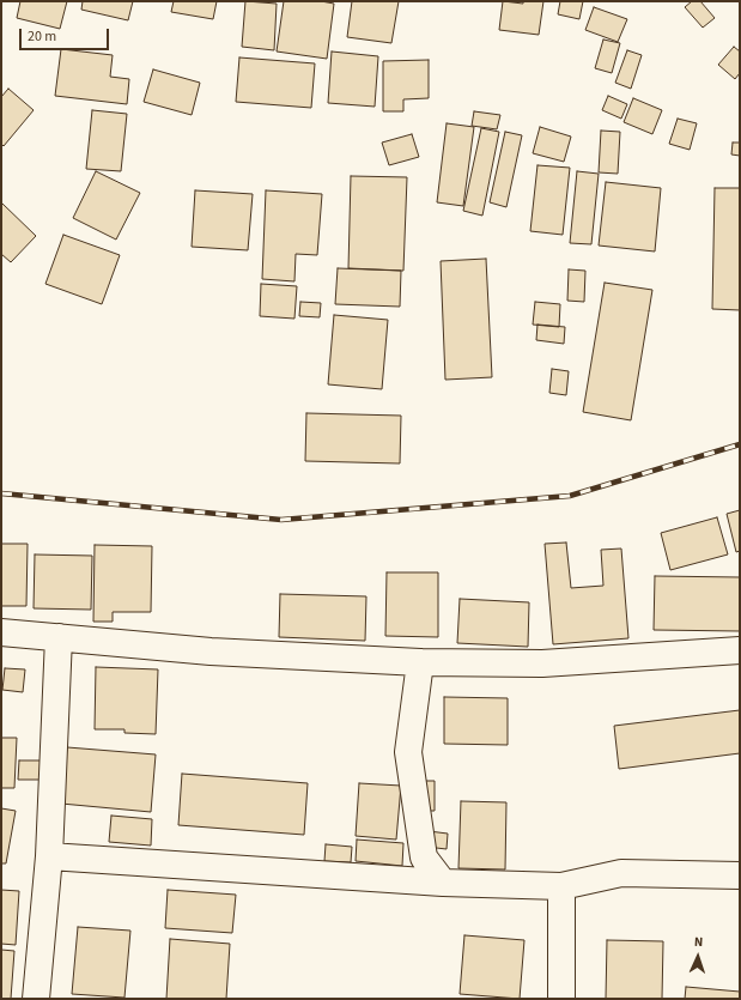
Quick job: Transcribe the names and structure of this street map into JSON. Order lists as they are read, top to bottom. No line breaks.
{"scale_bar":"20 m","north":"top"}
